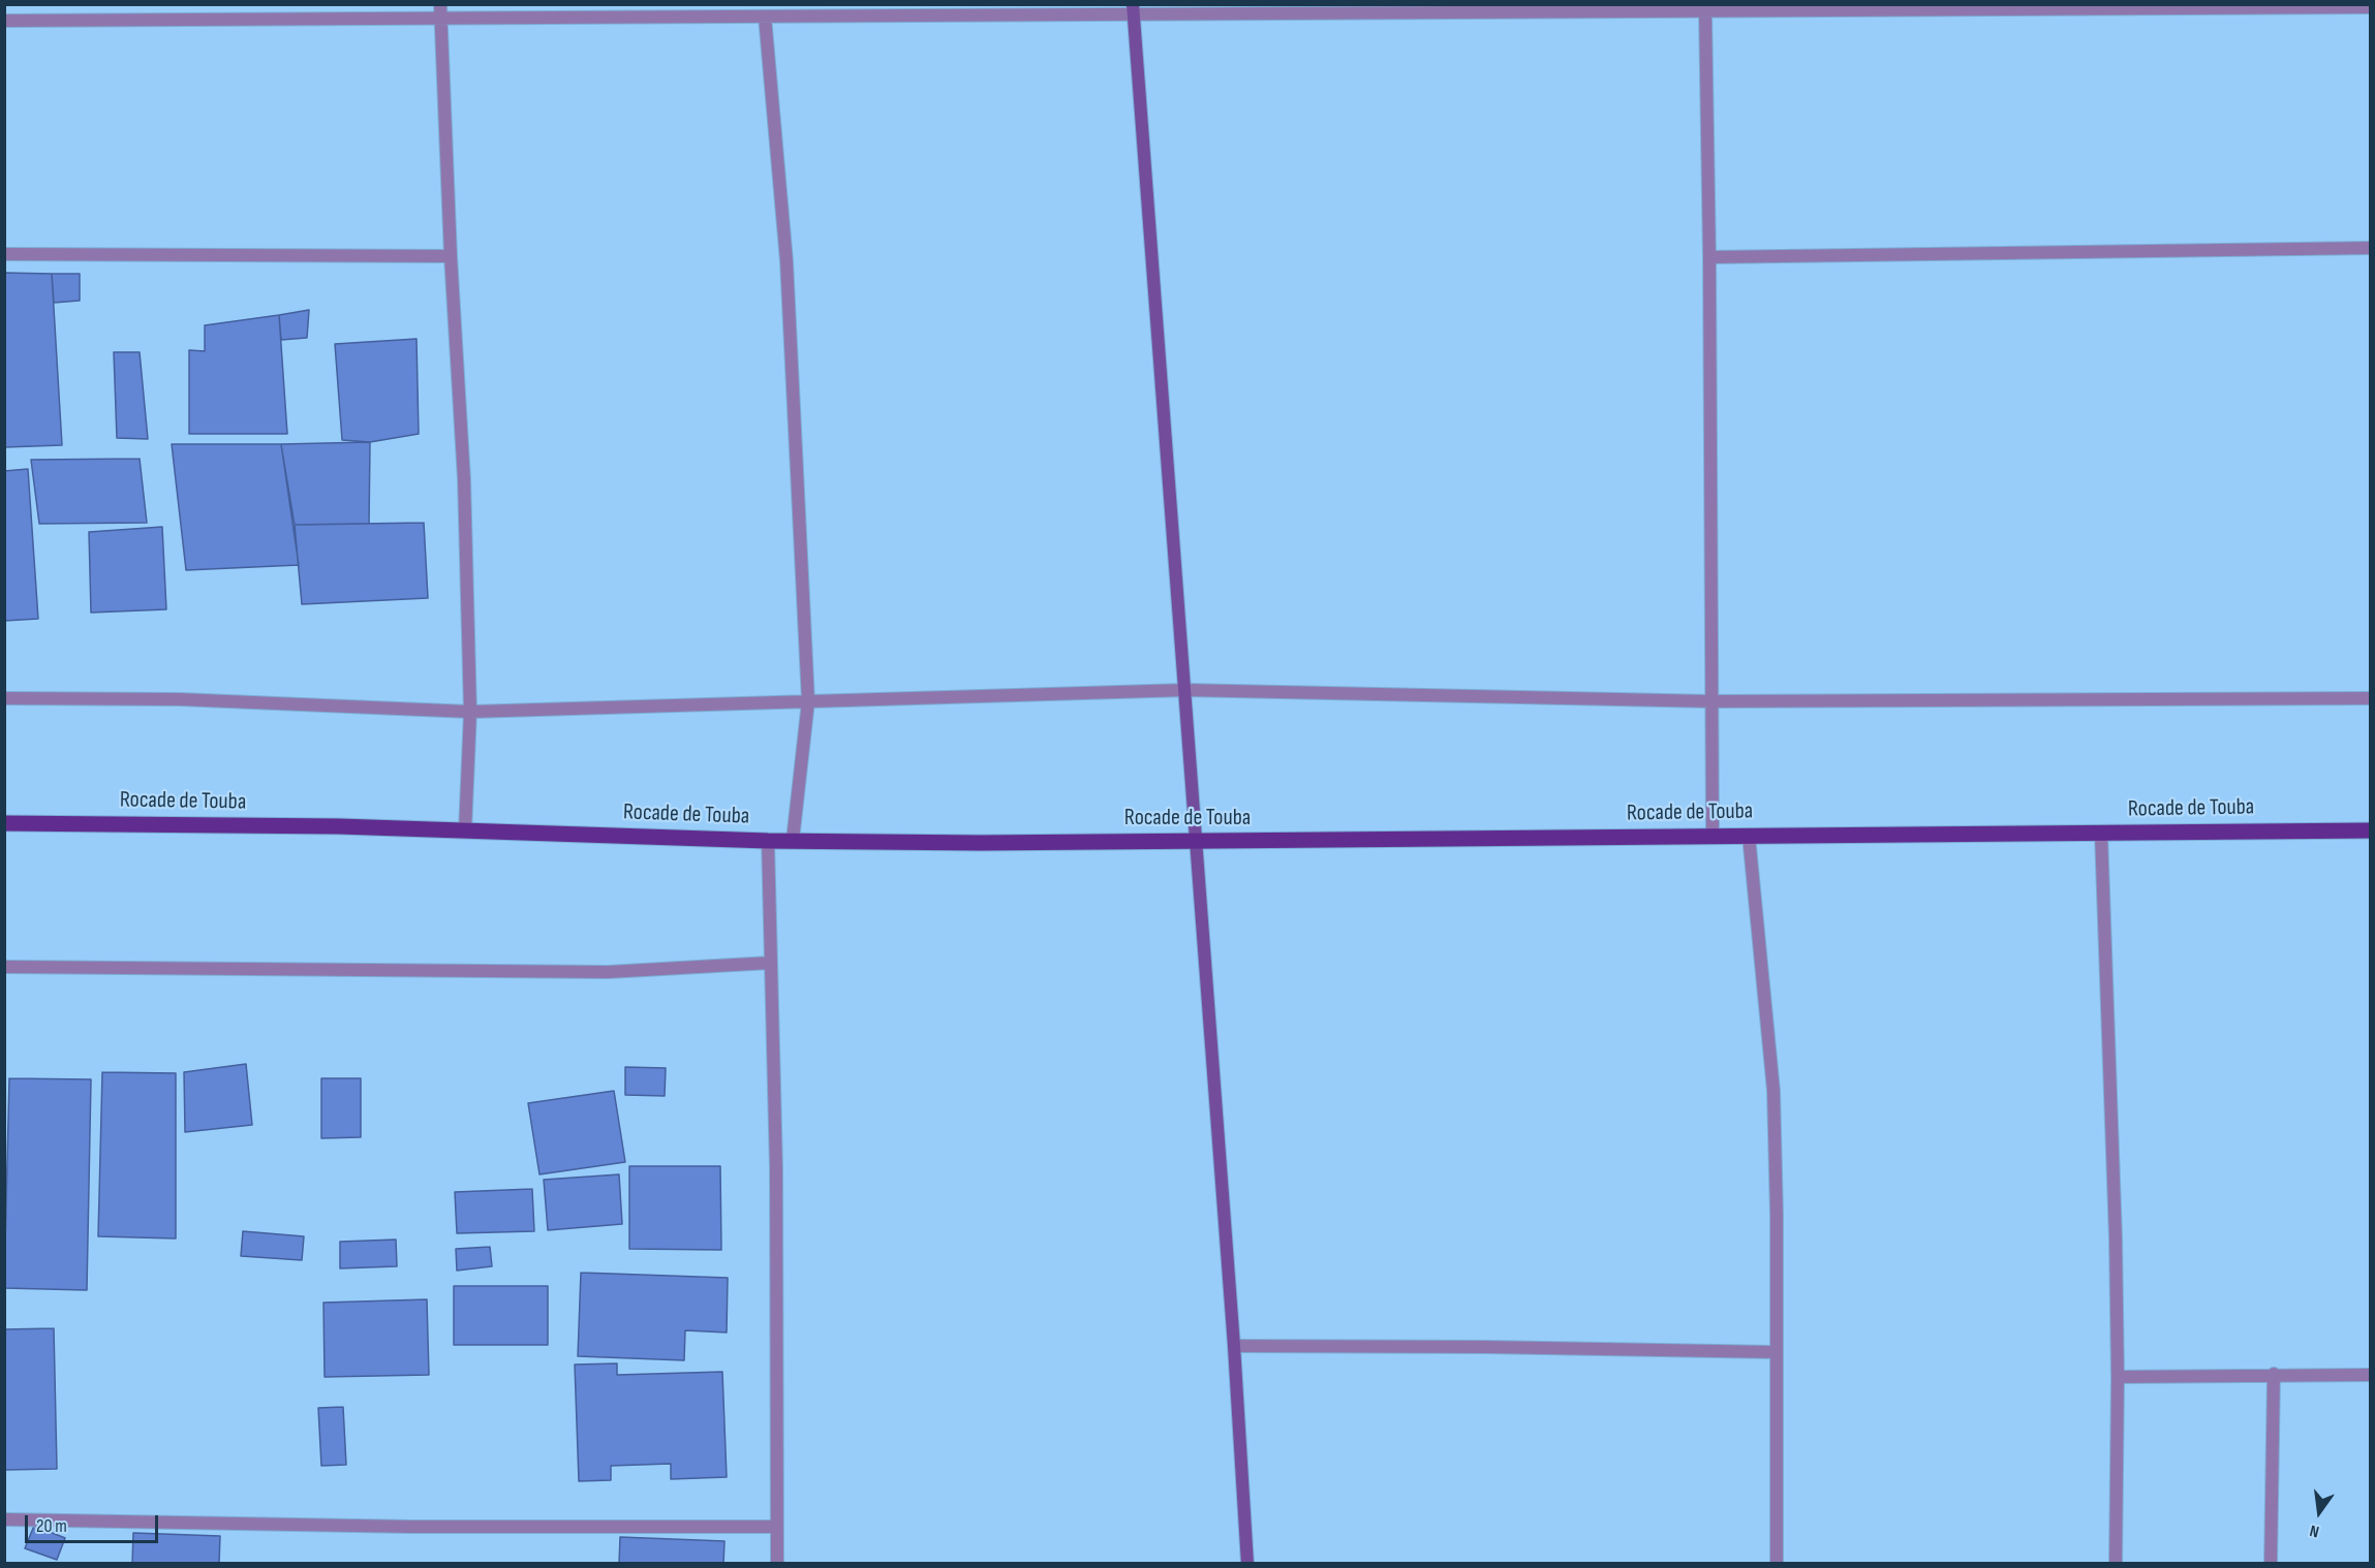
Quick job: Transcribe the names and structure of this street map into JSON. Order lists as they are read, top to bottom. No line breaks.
{"streets":{"main road":["Rocade de Touba"]},"scale_bar":"20 m","north":"bottom"}
